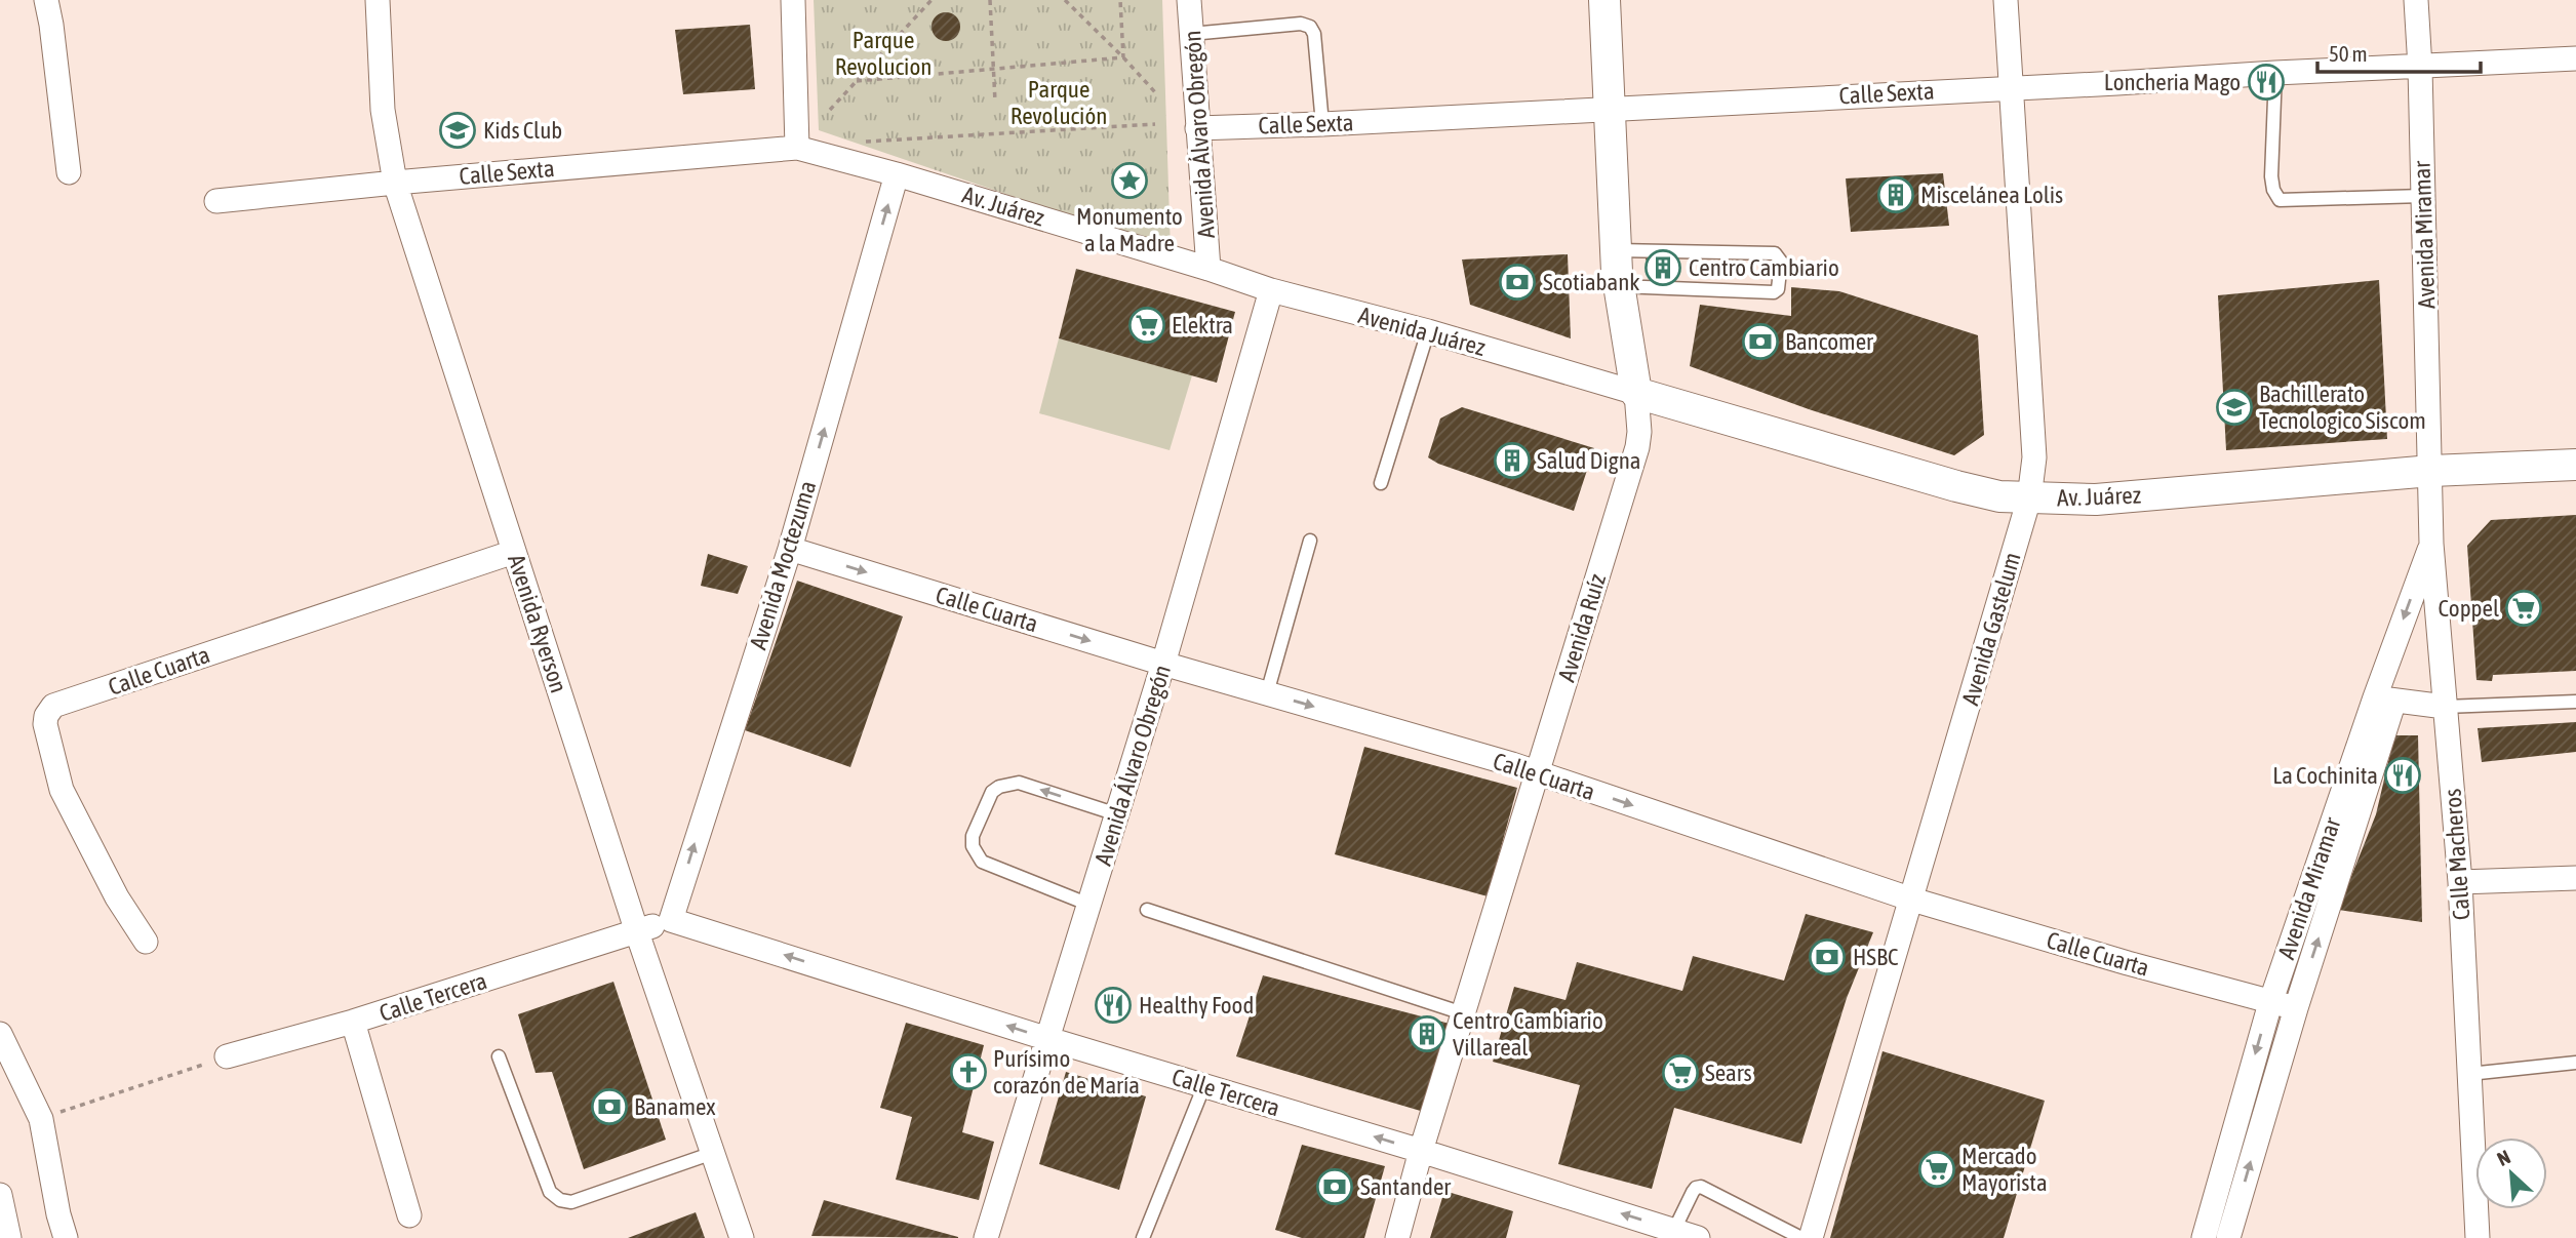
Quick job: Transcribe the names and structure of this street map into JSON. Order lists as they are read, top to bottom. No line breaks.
{"streets":{"street":["Calle Sexta","Avenida Álvaro Obregón","Av. Juárez","Avenida Miramar","Avenida Juárez","Avenida Moctezuma","Calle Cuarta","Avenida Ryerson","Avenida Ruíz","Avenida Gastelum","Calle Macheros","Calle Tercera"]},"crossings":[["Calle Sexta","Avenida Álvaro Obregón"],["Calle Sexta","Av. Juárez"],["Calle Sexta","Avenida Miramar"],["Calle Sexta","Avenida Ryerson"],["Calle Sexta","Avenida Ruíz"],["Calle Sexta","Avenida Gastelum"],["Avenida Álvaro Obregón","Av. Juárez"],["Avenida Álvaro Obregón","Avenida Juárez"],["Avenida Álvaro Obregón","Calle Cuarta"],["Avenida Álvaro Obregón","Calle Tercera"],["Av. Juárez","Avenida Miramar"],["Av. Juárez","Avenida Juárez"],["Av. Juárez","Avenida Moctezuma"],["Av. Juárez","Avenida Ruíz"],["Av. Juárez","Avenida Gastelum"],["Av. Juárez","Calle Macheros"],["Avenida Miramar","Calle Cuarta"],["Avenida Miramar","Calle Macheros"],["Avenida Juárez","Avenida Ruíz"],["Avenida Moctezuma","Calle Cuarta"],["Avenida Moctezuma","Calle Tercera"],["Calle Cuarta","Avenida Ryerson"],["Calle Cuarta","Avenida Ruíz"],["Calle Cuarta","Avenida Gastelum"],["Avenida Ryerson","Calle Tercera"],["Avenida Ruíz","Calle Tercera"]],"one_way":["Avenida Moctezuma","Calle Cuarta","Calle Tercera"],"parks":["Parque Revolucion","Parque Revolución"],"places":{"restaurant":["Loncheria Mago","La Cochinita","Healthy Food"],"school or university":["Kids Club","Bachillerato Tecnologico Siscom"],"place":["Monumento a la Madre"],"building":["Miscelánea Lolis","Centro Cambiario","Salud Digna","Centro Cambiario Villareal"],"bank":["Scotiabank","Bancomer","HSBC","Banamex","Santander"],"supermarket":["Elektra","Coppel","Sears","Mercado Mayorista"],"church":["Purísimo corazón de María"]},"scale_bar":"50 m","north":"top left"}
